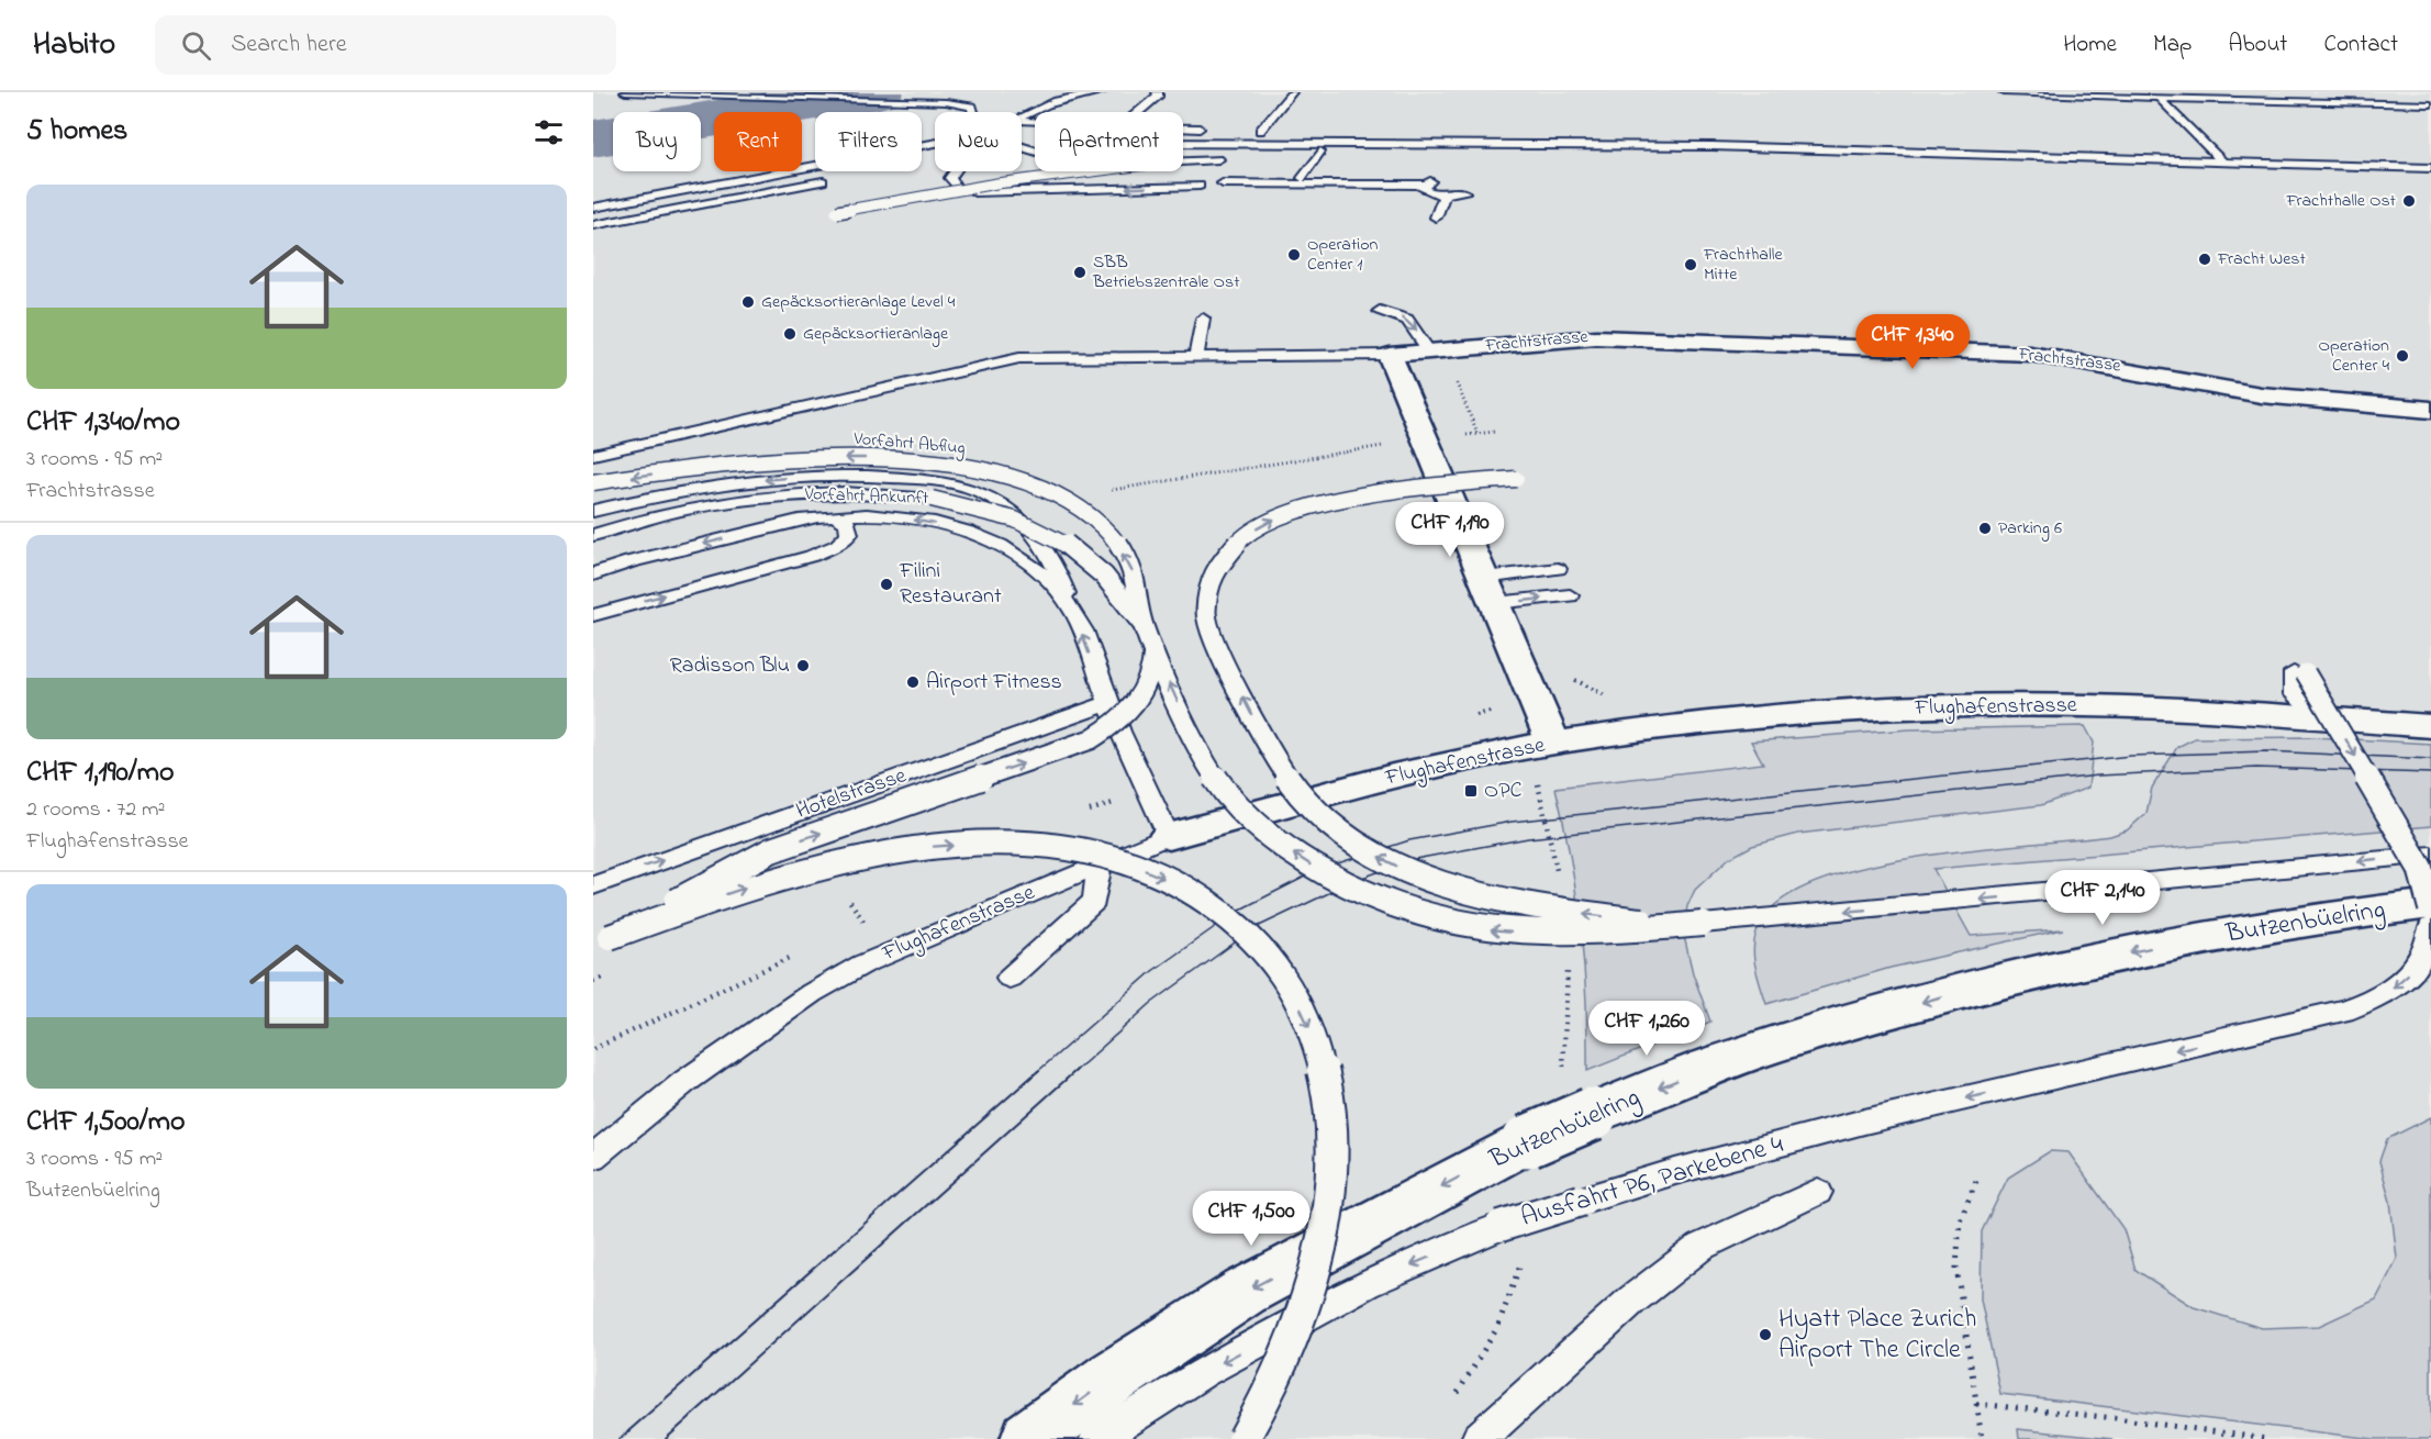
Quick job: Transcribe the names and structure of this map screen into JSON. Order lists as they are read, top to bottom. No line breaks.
{"streets":{"street":["Frachtstrasse","Flughafenstrasse","Butzenbüelring"],"lane":["Vorfahrt Abflug","Vorfahrt Ankunft","Hotelstrasse","Ausfahrt P6, Parkebene 4"]},"crossings":[["Vorfahrt Abflug","Vorfahrt Ankunft"]],"one_way":["Butzenbüelring"],"places":{"other":["Frachthalle Ost","Operation Center 1","Fracht West","Frachthalle Mitte","SBB Betriebszentrale Ost","Gepäcksortieranlage Level 4","Gepäcksortieranlage","Operation Center 4","Parking 6","Filini Restaurant","Radisson Blu","Airport Fitness","Hyatt Place Zurich Airport The Circle"],"transit":["OPC"]},"page":{"header":"Habito","search":"Search here","nav":["Home","Map","About","Contact"],"heading":"5 homes","chip":["Buy","Rent","Filters","New","Apartment"],"list":[{"name":"CHF 1,340/mo","note":"3 rooms · 95 m² · Frachtstrasse"},{"name":"CHF 1,190/mo","note":"2 rooms · 72 m² · Flughafenstrasse"},{"name":"CHF 1,500/mo","note":"3 rooms · 95 m² · Butzenbüelring"}],"price":["CHF 1,340","CHF 1,190","CHF 2,140","CHF 1,260","CHF 1,500"]}}
